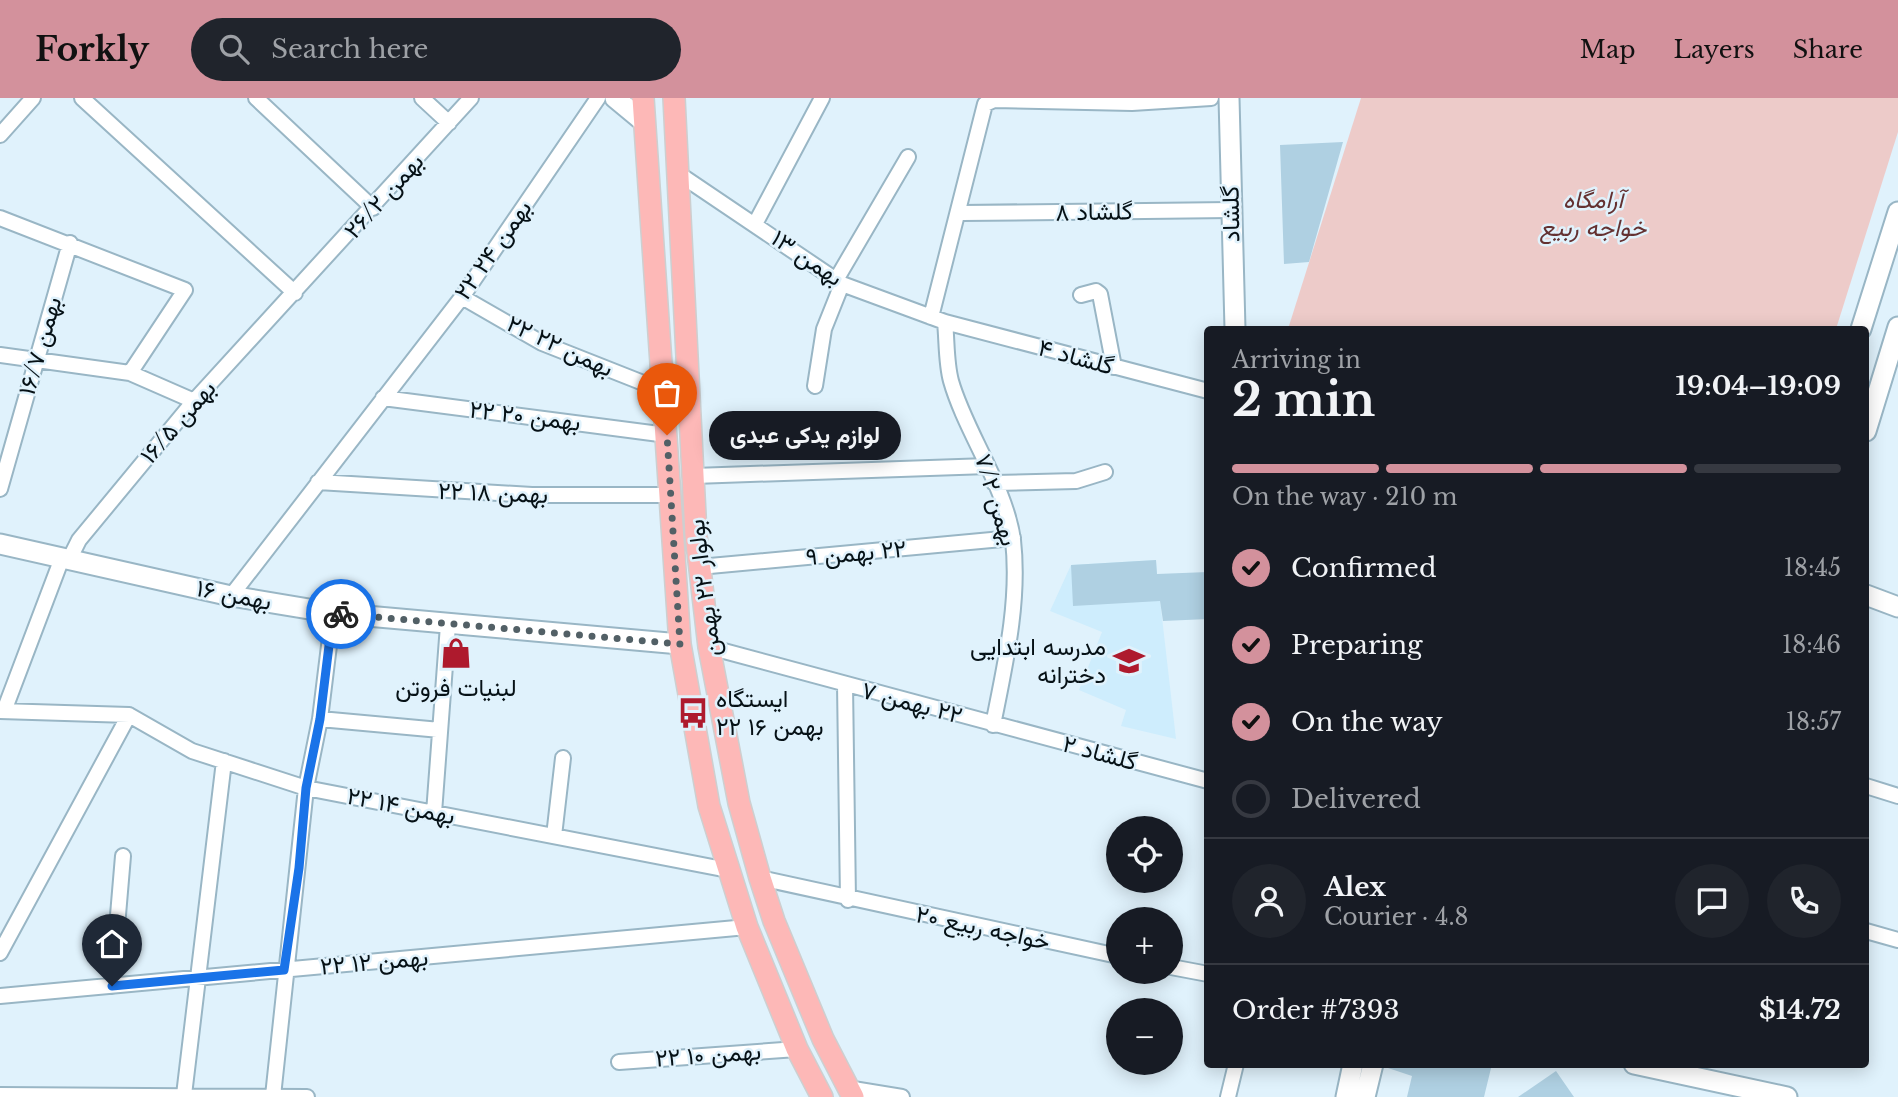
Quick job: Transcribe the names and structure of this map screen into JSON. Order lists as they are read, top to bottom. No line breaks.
{"streets":{"main road":["بولوار ۲۲ بهمن"],"street":["بهمن ۲۶/۲","گلشاد ۸","گلشاد","۲۲ بهمن ۲۴","بهمن ۱۳","بهمن ۱۶/۷","۲۲ بهمن ۲۲","گلشاد ۴","۲۲ بهمن ۲۰","بهمن ۱۶/۵","۲۲ بهمن ۱۸","بهمن ۷/۲","٢٢ بهمن ۹","بهمن ۱۶","٢٢ بهمن ٧","گلشاد ۲","۲۲ بهمن ۱۴","خواجه ربیع ۲۰","۲۲ بهمن ۱۲","۲۲ بهمن ۱۰"]},"crossings":[["بهمن ۲۶/۲","بهمن ۱۶/۵"],["گلشاد ۸","گلشاد"],["۲۲ بهمن ۲۴","۲۲ بهمن ۲۲"],["۲۲ بهمن ۲۴","۲۲ بهمن ۲۰"],["۲۲ بهمن ۲۴","۲۲ بهمن ۱۸"],["۲۲ بهمن ۲۴","بهمن ۱۶"],["بهمن ۱۳","گلشاد ۴"],["بهمن ۱۳","بهمن ۷/۲"],["بهمن ۱۳","بولوار ۲۲ بهمن"],["۲۲ بهمن ۲۲","بولوار ۲۲ بهمن"],["گلشاد ۴","بهمن ۷/۲"],["۲۲ بهمن ۲۰","بولوار ۲۲ بهمن"],["بهمن ۱۶/۵","بهمن ۱۶"],["بهمن ۱۶/۵","۲۲ بهمن ۱۴"],["۲۲ بهمن ۱۸","بولوار ۲۲ بهمن"],["بهمن ۷/۲","٢٢ بهمن ۹"],["بهمن ۷/۲","٢٢ بهمن ٧"],["بهمن ۷/۲","گلشاد ۲"],["٢٢ بهمن ۹","بولوار ۲۲ بهمن"],["بولوار ۲۲ بهمن","بهمن ۱۶"],["بولوار ۲۲ بهمن","٢٢ بهمن ٧"],["بولوار ۲۲ بهمن","۲۲ بهمن ۱۴"],["بولوار ۲۲ بهمن","خواجه ربیع ۲۰"],["بولوار ۲۲ بهمن","۲۲ بهمن ۱۲"],["بولوار ۲۲ بهمن","۲۲ بهمن ۱۰"],["٢٢ بهمن ٧","گلشاد ۲"]],"parks":["آرامگاه خواجه ربیع"],"places":{"other":["لوازم یدکی عبدی"],"shop":["لبنیات فروتن"],"school or university":["مدرسه ابتدایی دخترانه"],"bus stop":["ایستگاه ۲۲ بهمن ۱۶"]},"page":{"header":"Forkly","search":"Search here","nav":["Map","Layers","Share"],"heading":["2 min","Arriving in","19:04–19:09"],"panel":["Alex","Courier · 4.8","Order #7393","$14.72"],"bubble":"لوازم یدکی عبدی","bar":"On the way · 210 m","list":[["Confirmed","18:45"],["Preparing","18:46"],["On the way","18:57"],"Delivered"],"map_buttons":["+","−"]}}
